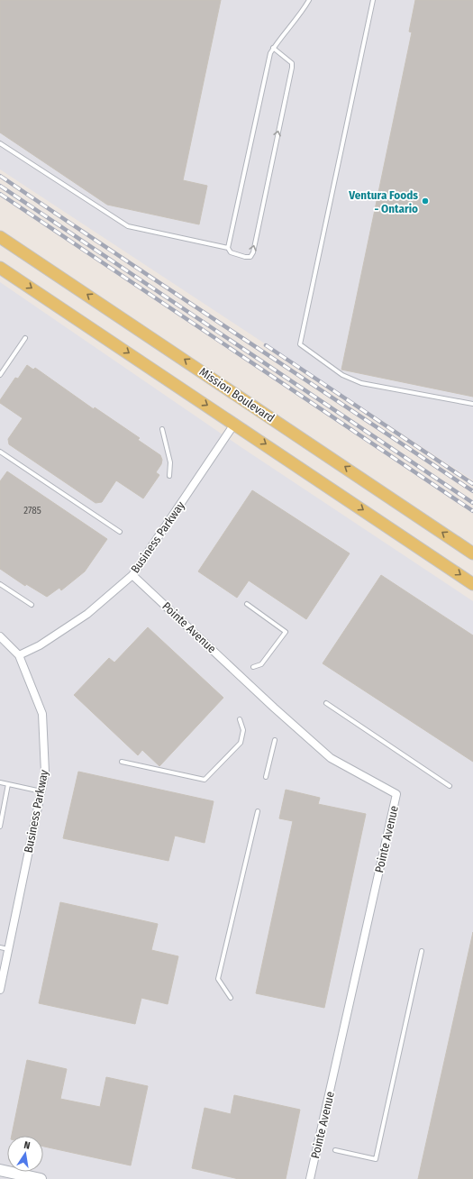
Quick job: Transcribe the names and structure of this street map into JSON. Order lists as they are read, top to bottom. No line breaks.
{"streets":{"main road":["Mission Boulevard"],"street":["Business Parkway","Pointe Avenue"]},"crossings":[["Business Parkway","Pointe Avenue"]],"places":["Ventura Foods - Ontario"],"house_numbers":["2785"],"north":"top"}
